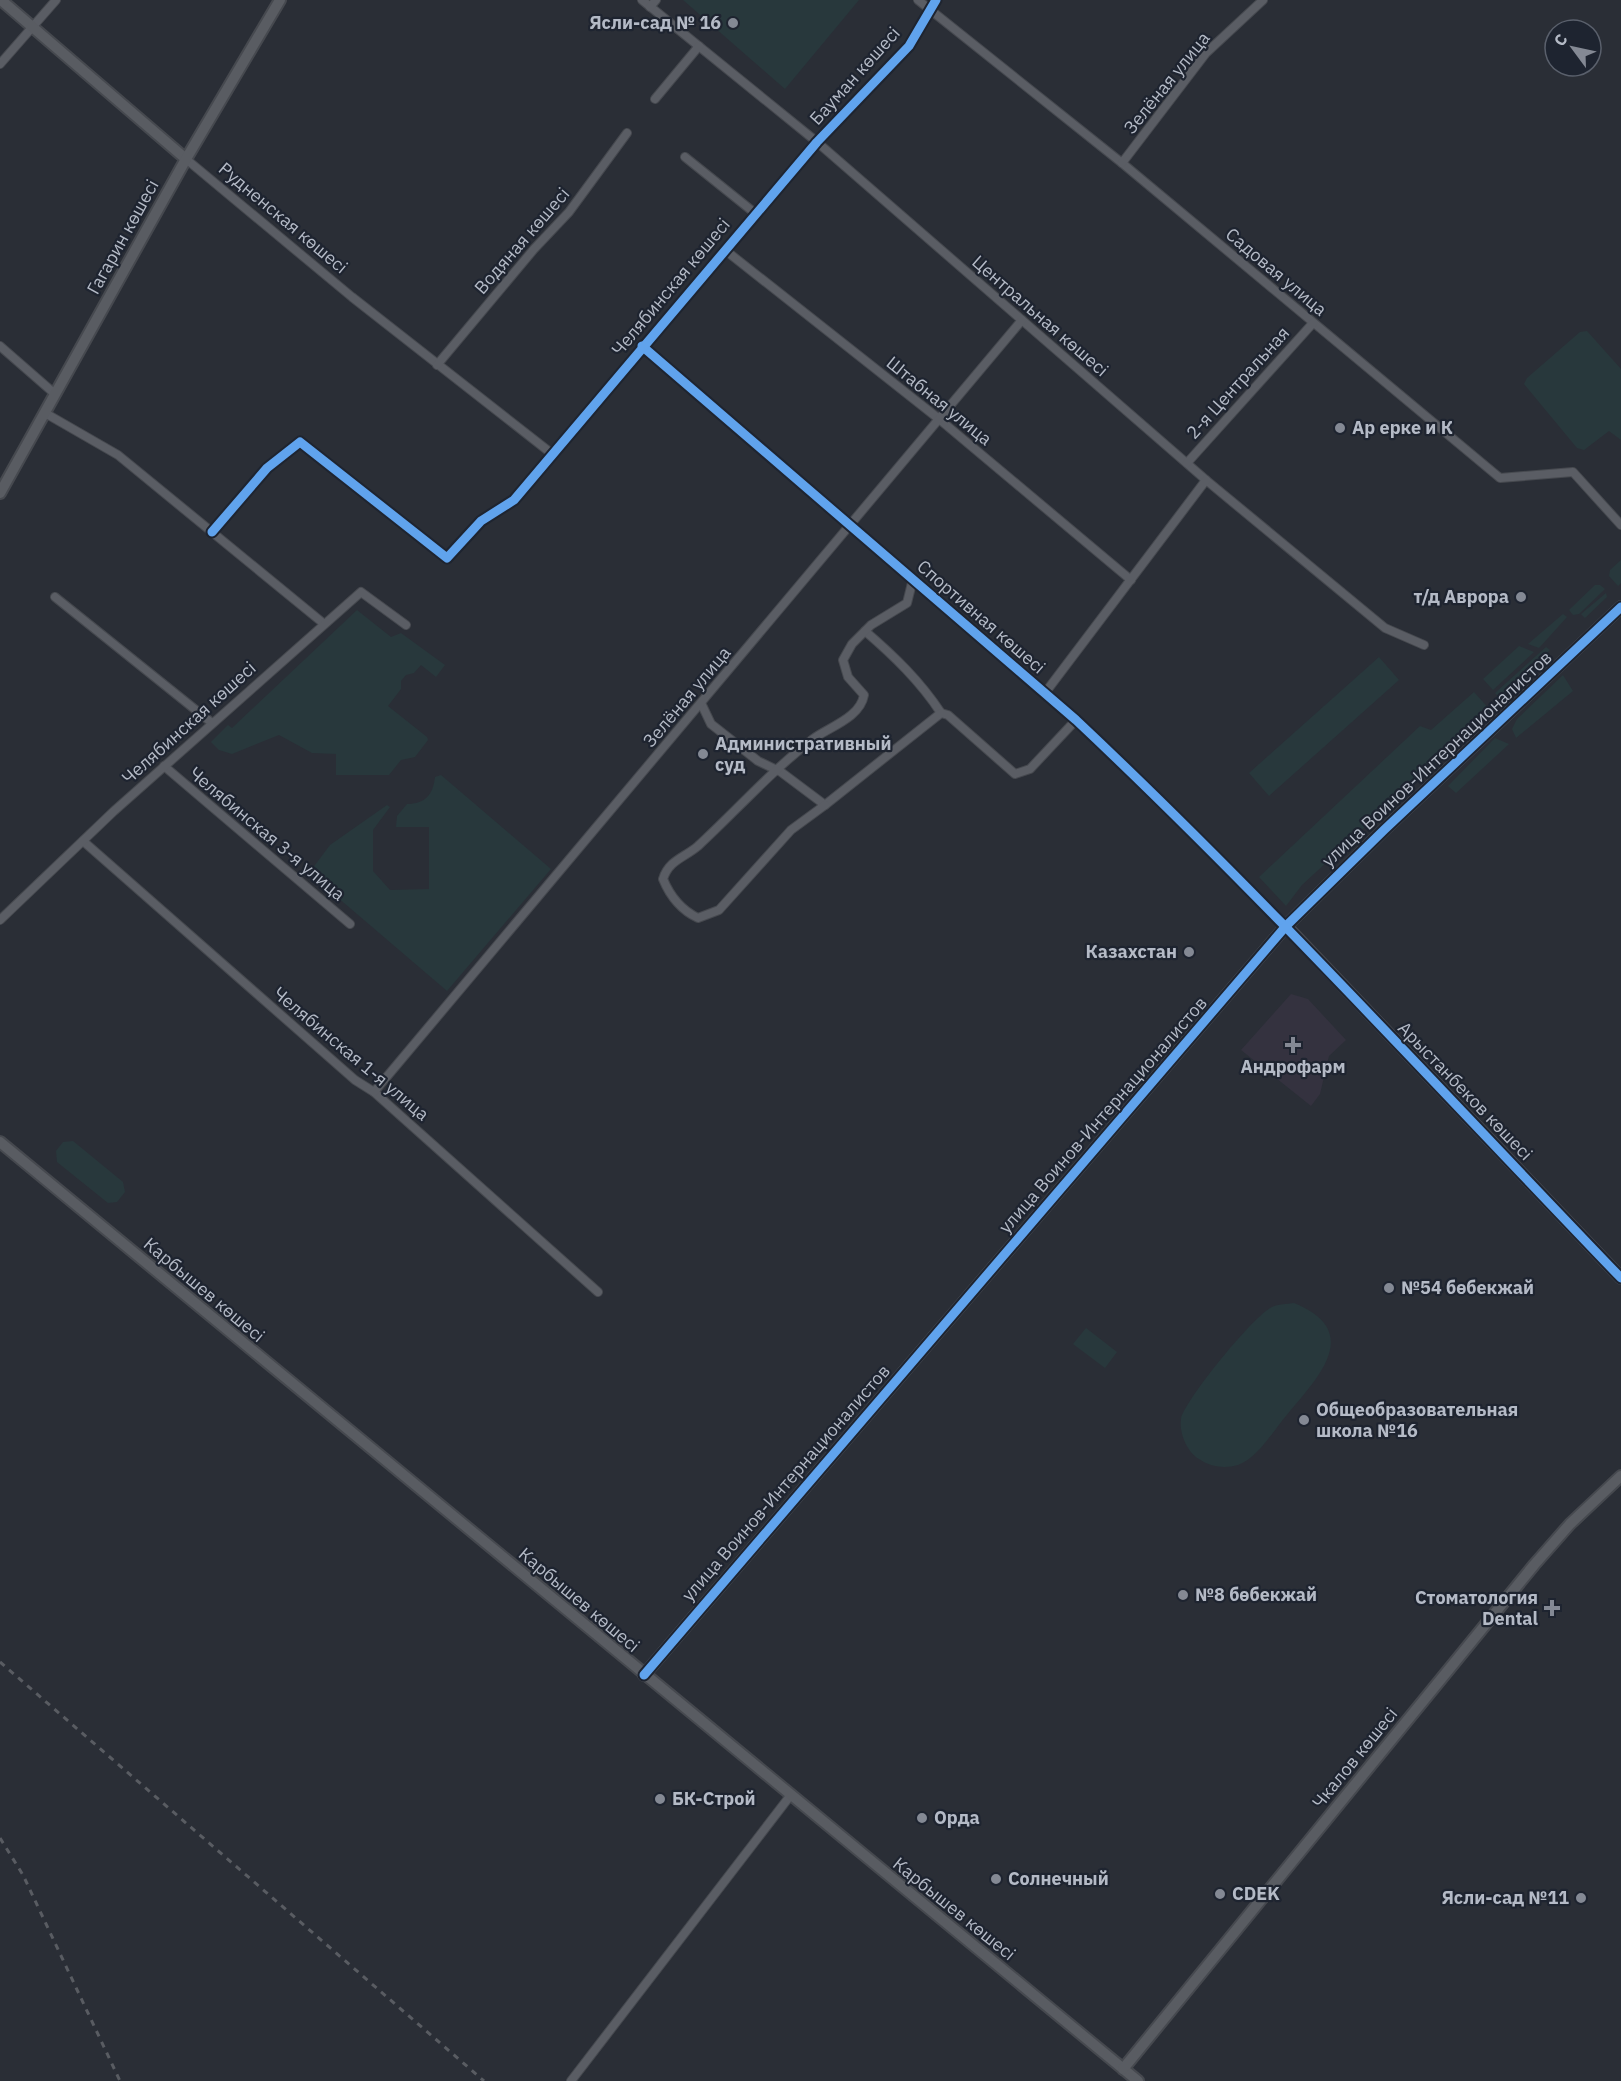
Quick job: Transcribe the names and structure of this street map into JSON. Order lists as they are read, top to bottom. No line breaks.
{"streets":{"street":["Бауман көшесі","Зелёная улица","Рудненская көшесі","Гагарин көшесі","Водяная көшесі","Садовая улица","Челябинская көшесі","Центральная көшесі","2-я Центральная","Штабная улица","Спортивная көшесі","улица Воинов-Интернационалистов","Челябинская 3-я улица","Челябинская 1-я улица","Арыстанбеков көшесі","Карбышев көшесі","Чкалов көшесі"]},"crossings":[["Бауман көшесі","Садовая улица"],["Бауман көшесі","Челябинская көшесі"],["Бауман көшесі","Центральная көшесі"],["Зелёная улица","Садовая улица"],["Зелёная улица","Центральная көшесі"],["Зелёная улица","Штабная улица"],["Зелёная улица","Спортивная көшесі"],["Зелёная улица","Челябинская 1-я улица"],["Рудненская көшесі","Гагарин көшесі"],["Рудненская көшесі","Водяная көшесі"],["Рудненская көшесі","Челябинская көшесі"],["Садовая улица","2-я Центральная"],["Челябинская көшесі","Центральная көшесі"],["Челябинская көшесі","Штабная улица"],["Челябинская көшесі","Спортивная көшесі"],["Челябинская көшесі","Челябинская 3-я улица"],["Челябинская көшесі","Челябинская 1-я улица"],["Центральная көшесі","2-я Центральная"],["Спортивная көшесі","улица Воинов-Интернационалистов"],["Спортивная көшесі","Арыстанбеков көшесі"],["улица Воинов-Интернационалистов","Арыстанбеков көшесі"],["улица Воинов-Интернационалистов","Карбышев көшесі"],["Карбышев көшесі","Чкалов көшесі"]],"places":{"other":["Ясли-сад № 16","Ар ерке и К","т/д Аврора","Административный суд","Казахстан","№54 бөбекжай","Общеобразовательная школа №16","№8 бөбекжай","БК-Строй","Орда","Солнечный","CDEK","Ясли-сад №11"],"health":["Андрофарм","Стоматология Dental"]},"north":"top left"}
